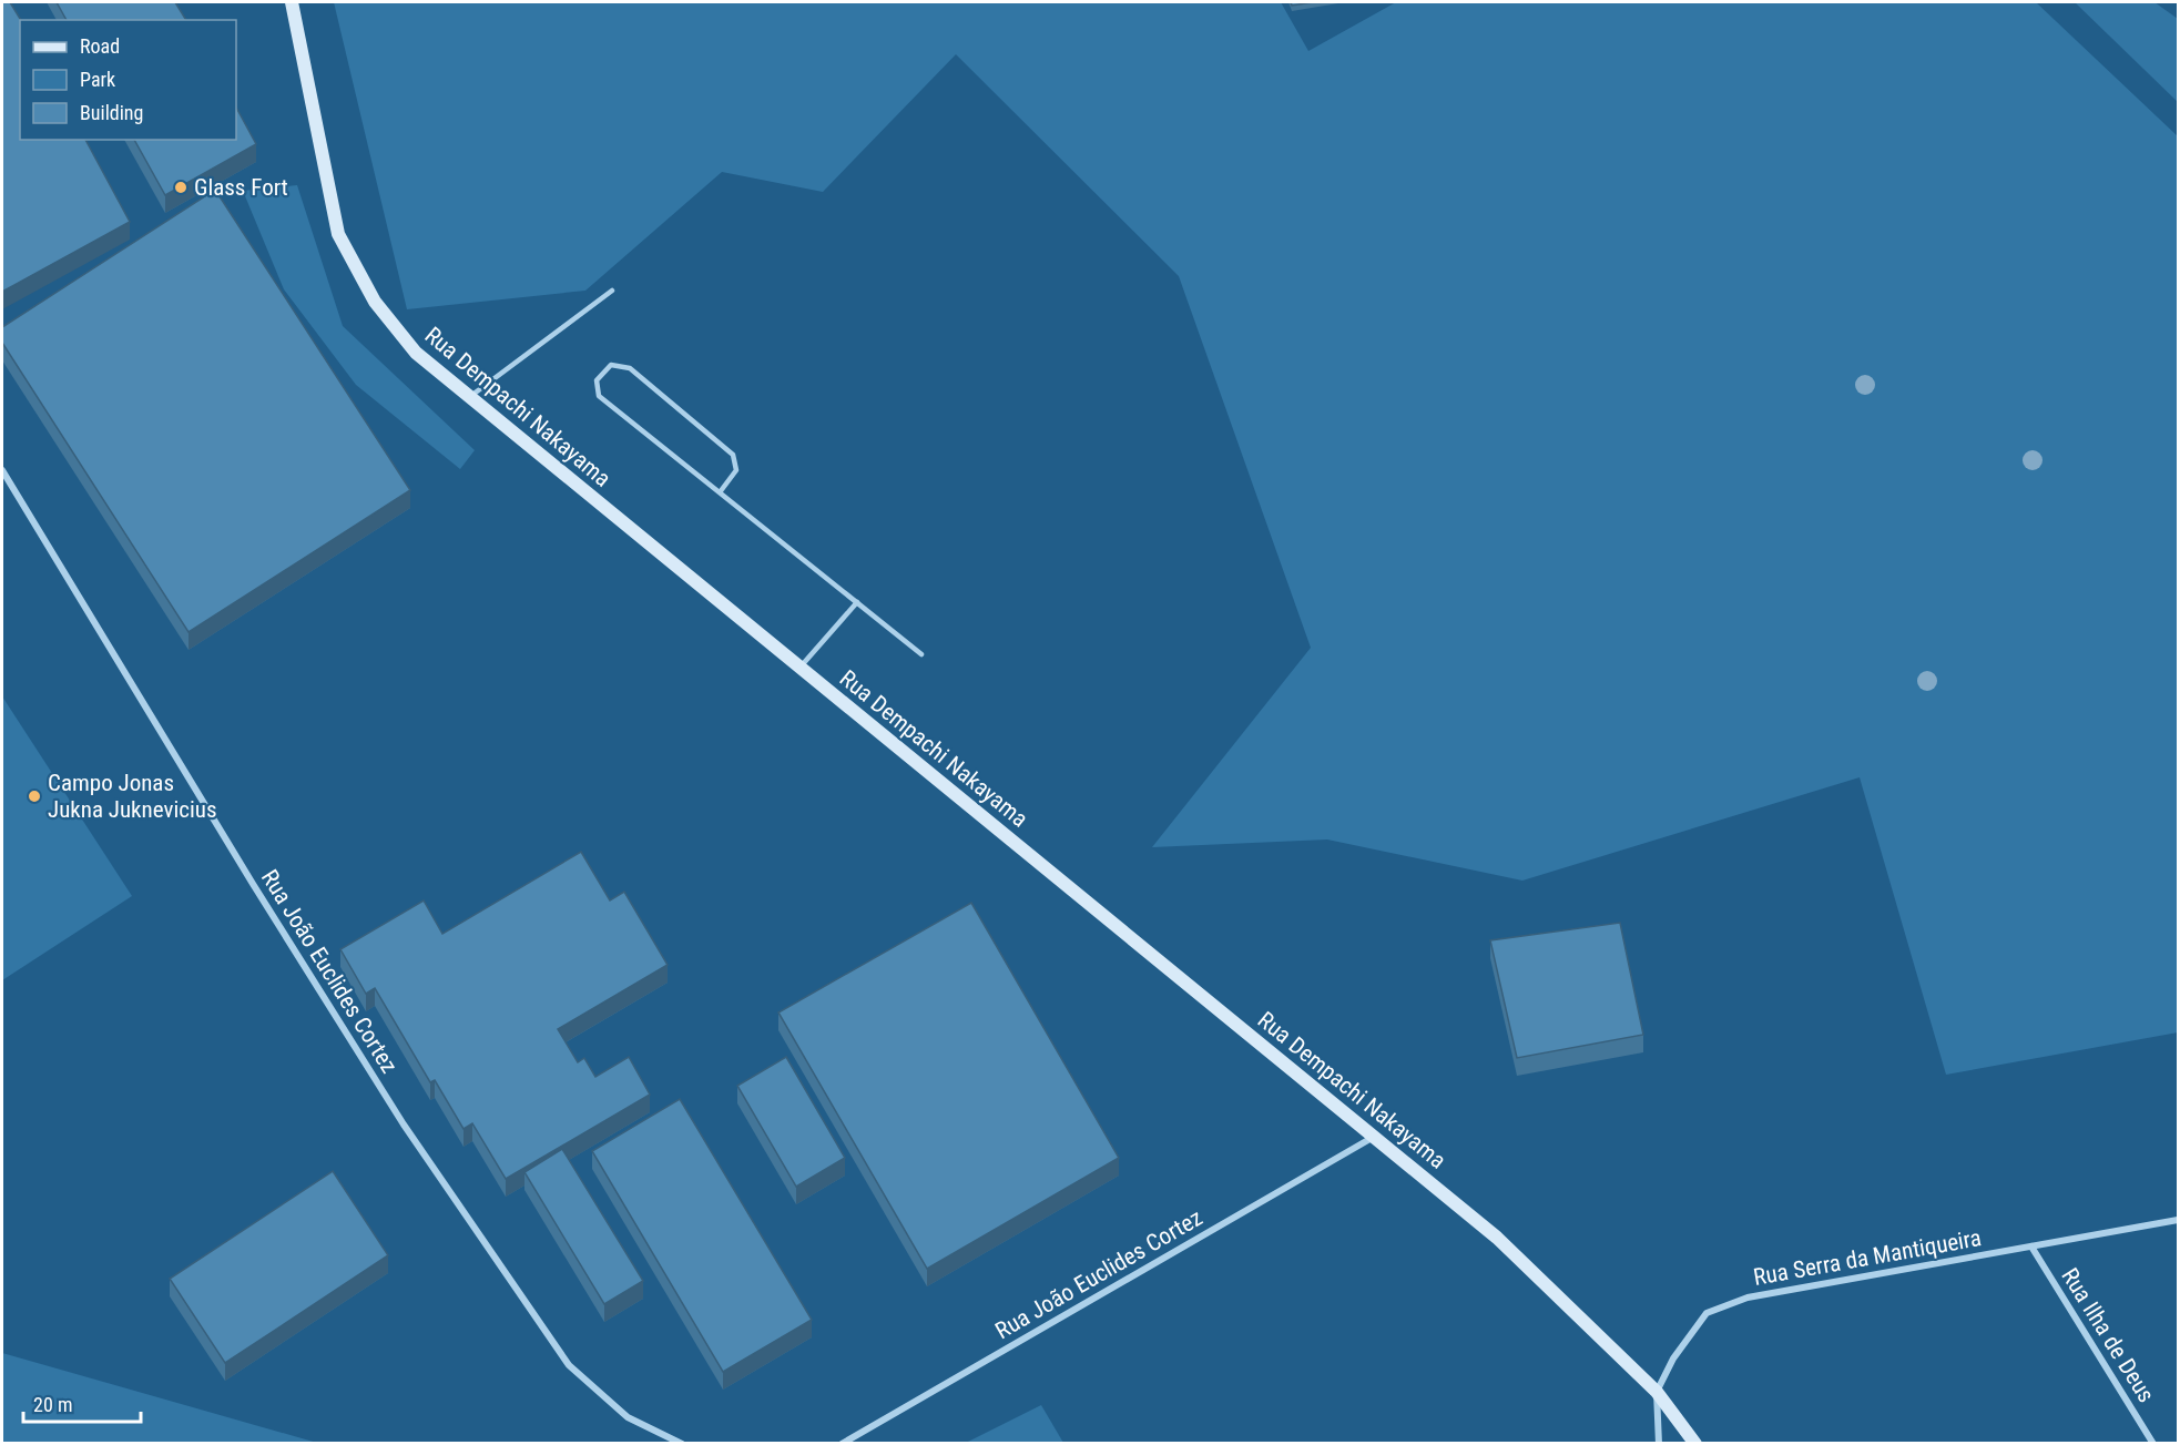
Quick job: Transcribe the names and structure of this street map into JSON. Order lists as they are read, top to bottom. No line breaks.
{"streets":{"street":["Rua Dempachi Nakayama","Rua João Euclides Cortez","Rua Serra da Mantiqueira","Rua Ilha de Deus"]},"crossings":[["Rua Dempachi Nakayama","Rua João Euclides Cortez"],["Rua Dempachi Nakayama","Rua Serra da Mantiqueira"],["Rua Serra da Mantiqueira","Rua Ilha de Deus"]],"places":["Glass Fort","Campo Jonas Jukna Juknevicius"],"legend":["Road","Park","Building"],"scale_bar":"20 m"}
